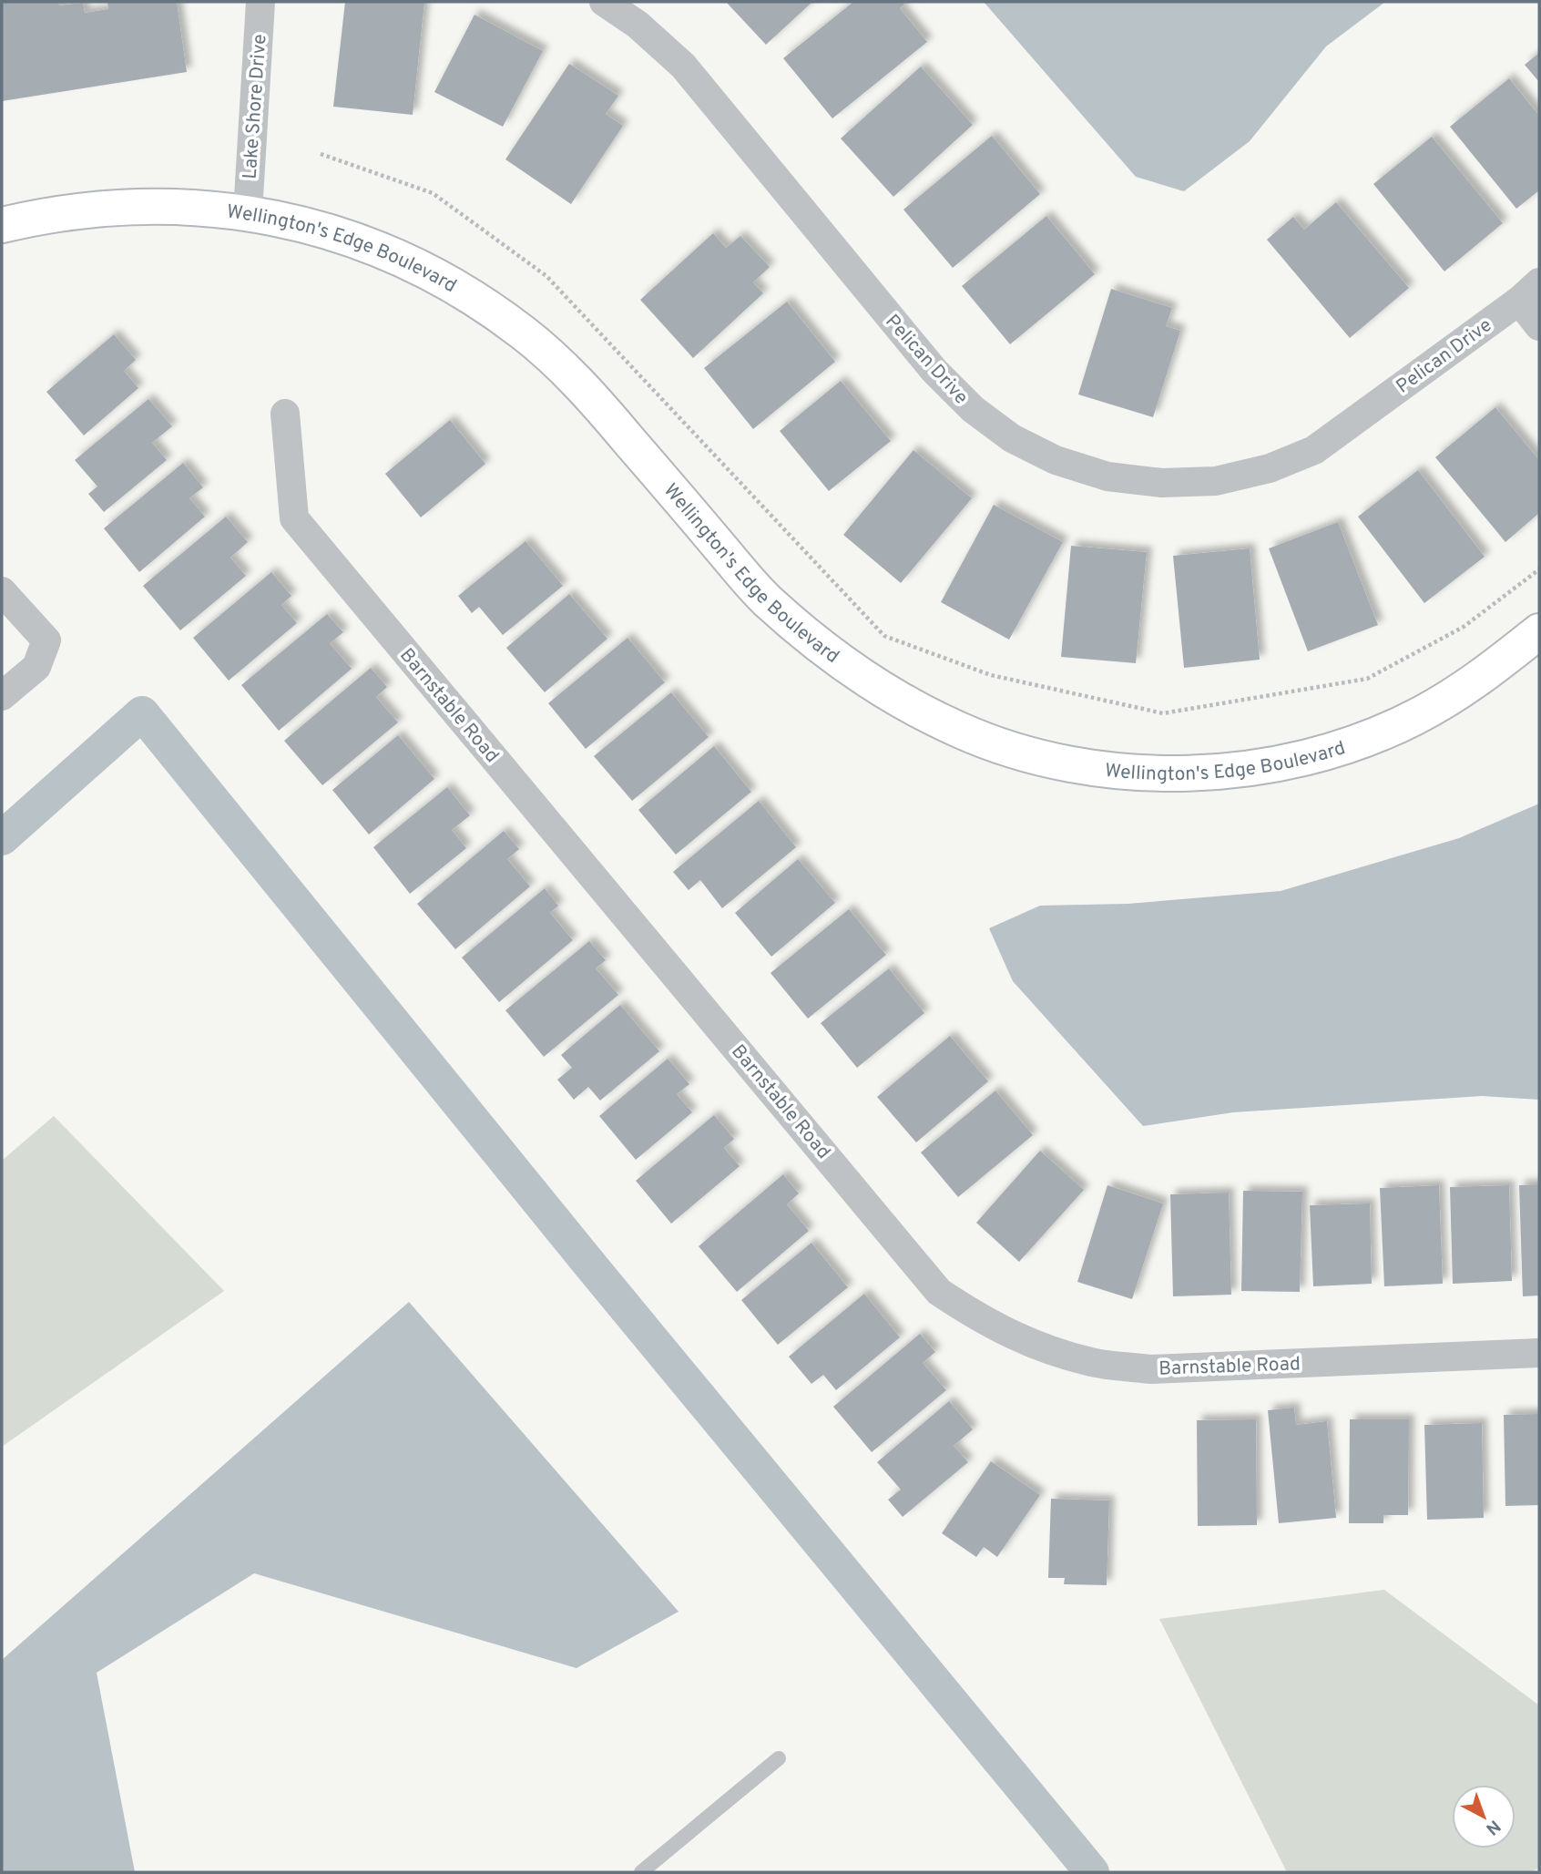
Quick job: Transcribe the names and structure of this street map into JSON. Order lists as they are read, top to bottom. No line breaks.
{"streets":{"street":["Lake Shore Drive","Wellington's Edge Boulevard","Pelican Drive","Barnstable Road"]},"crossings":[["Lake Shore Drive","Wellington's Edge Boulevard"]],"north":"bottom right"}
